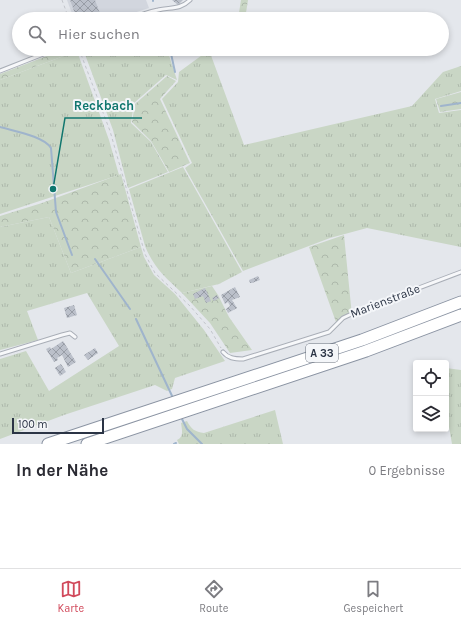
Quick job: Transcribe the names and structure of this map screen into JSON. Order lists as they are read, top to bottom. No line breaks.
{"streets":{"highway":["A 33"],"lane":["Marienstraße"]},"places":["Reckbach"],"scale_bar":"100 m","page":{"search":"Hier suchen","scale":"100 m","heading":["In der Nähe","0 Ergebnisse"],"nav":["Karte","Route","Gespeichert"]}}
